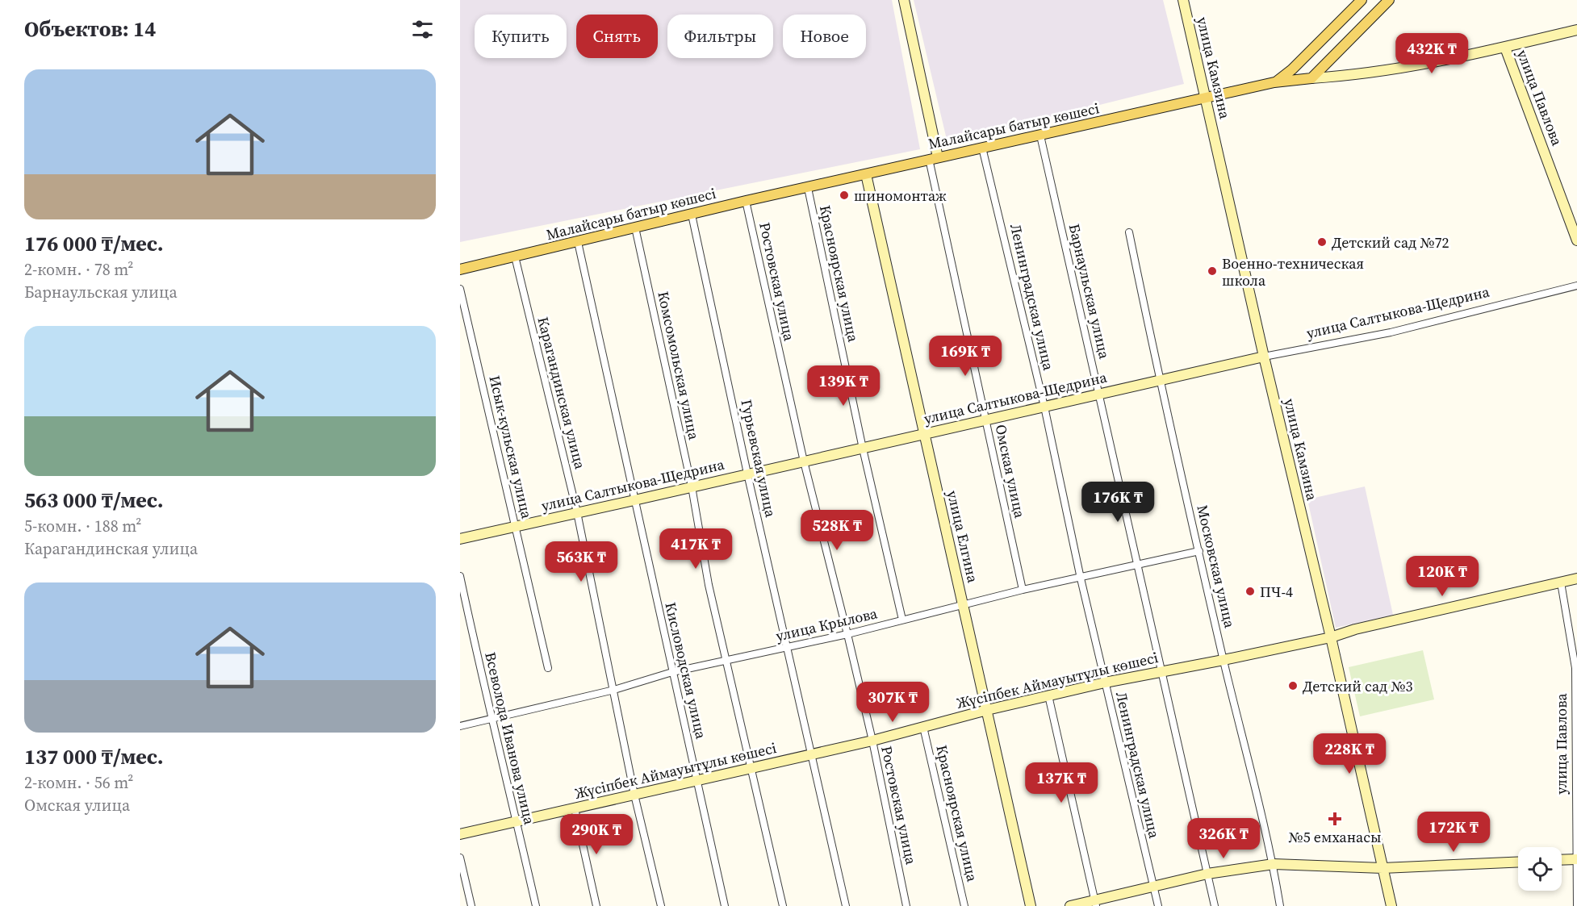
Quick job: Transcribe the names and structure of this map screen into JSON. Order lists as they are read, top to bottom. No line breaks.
{"streets":{"main road":["Малайсары батыр көшесі"],"street":["улица Камзина","улица Павлова","Красноярская улица","Ростовская улица","Барнаульская улица","Ленинградская улица","улица Салтыкова-Щедрина","Комсомольская улица","Карагандинская улица","Исык-кульская улица","Гурьевская улица","Омская улица","улица Елгина","Московская улица","улица Крылова","Кисловодская улица","Жүсіпбек Аймауытұлы көшесі","Всеволода Иванова улица"]},"crossings":[["улица Камзина","Малайсары батыр көшесі"],["улица Камзина","улица Салтыкова-Щедрина"],["улица Камзина","Жүсіпбек Аймауытұлы көшесі"],["улица Павлова","Малайсары батыр көшесі"],["улица Павлова","Жүсіпбек Аймауытұлы көшесі"],["Малайсары батыр көшесі","Красноярская улица"],["Малайсары батыр көшесі","Ростовская улица"],["Малайсары батыр көшесі","Барнаульская улица"],["Малайсары батыр көшесі","Ленинградская улица"],["Малайсары батыр көшесі","Комсомольская улица"],["Малайсары батыр көшесі","Карагандинская улица"],["Малайсары батыр көшесі","Гурьевская улица"],["Малайсары батыр көшесі","Омская улица"],["Малайсары батыр көшесі","улица Елгина"],["Малайсары батыр көшесі","Кисловодская улица"],["Красноярская улица","улица Салтыкова-Щедрина"],["Красноярская улица","улица Крылова"],["Красноярская улица","Жүсіпбек Аймауытұлы көшесі"],["Ростовская улица","улица Салтыкова-Щедрина"],["Ростовская улица","улица Крылова"],["Ростовская улица","Жүсіпбек Аймауытұлы көшесі"],["Барнаульская улица","улица Салтыкова-Щедрина"],["Барнаульская улица","улица Крылова"],["Барнаульская улица","Жүсіпбек Аймауытұлы көшесі"],["Ленинградская улица","улица Салтыкова-Щедрина"],["Ленинградская улица","улица Крылова"],["Ленинградская улица","Жүсіпбек Аймауытұлы көшесі"],["улица Салтыкова-Щедрина","Комсомольская улица"],["улица Салтыкова-Щедрина","Карагандинская улица"],["улица Салтыкова-Щедрина","Исык-кульская улица"],["улица Салтыкова-Щедрина","Гурьевская улица"],["улица Салтыкова-Щедрина","Омская улица"],["улица Салтыкова-Щедрина","улица Елгина"],["улица Салтыкова-Щедрина","Московская улица"],["улица Салтыкова-Щедрина","Кисловодская улица"],["Комсомольская улица","улица Крылова"],["Комсомольская улица","Жүсіпбек Аймауытұлы көшесі"],["Карагандинская улица","улица Крылова"],["Карагандинская улица","Жүсіпбек Аймауытұлы көшесі"],["Гурьевская улица","улица Крылова"],["Гурьевская улица","Жүсіпбек Аймауытұлы көшесі"],["Омская улица","улица Крылова"],["улица Елгина","улица Крылова"],["улица Елгина","Жүсіпбек Аймауытұлы көшесі"],["Московская улица","улица Крылова"],["Московская улица","Жүсіпбек Аймауытұлы көшесі"],["улица Крылова","Кисловодская улица"],["улица Крылова","Всеволода Иванова улица"],["Кисловодская улица","Жүсіпбек Аймауытұлы көшесі"],["Жүсіпбек Аймауытұлы көшесі","Всеволода Иванова улица"]],"places":{"other":["шиномонтаж","Детский сад №72","Военно-техническая школа","ПЧ-4","Детский сад №3"],"health":["№5 емханасы"]},"page":{"heading":"Объектов: 14","chip":["Купить","Снять","Фильтры","Новое"],"price":["432K ₸","169K ₸","139K ₸","176K ₸","528K ₸","417K ₸","563K ₸","120K ₸","307K ₸","228K ₸","137K ₸","172K ₸","290K ₸","326K ₸"],"list":[{"name":"176 000 ₸/мес.","note":"2-комн. · 78 m² · Барнаульская улица"},{"name":"563 000 ₸/мес.","note":"5-комн. · 188 m² · Карагандинская улица"},{"name":"137 000 ₸/мес.","note":"2-комн. · 56 m² · Омская улица"}]}}
